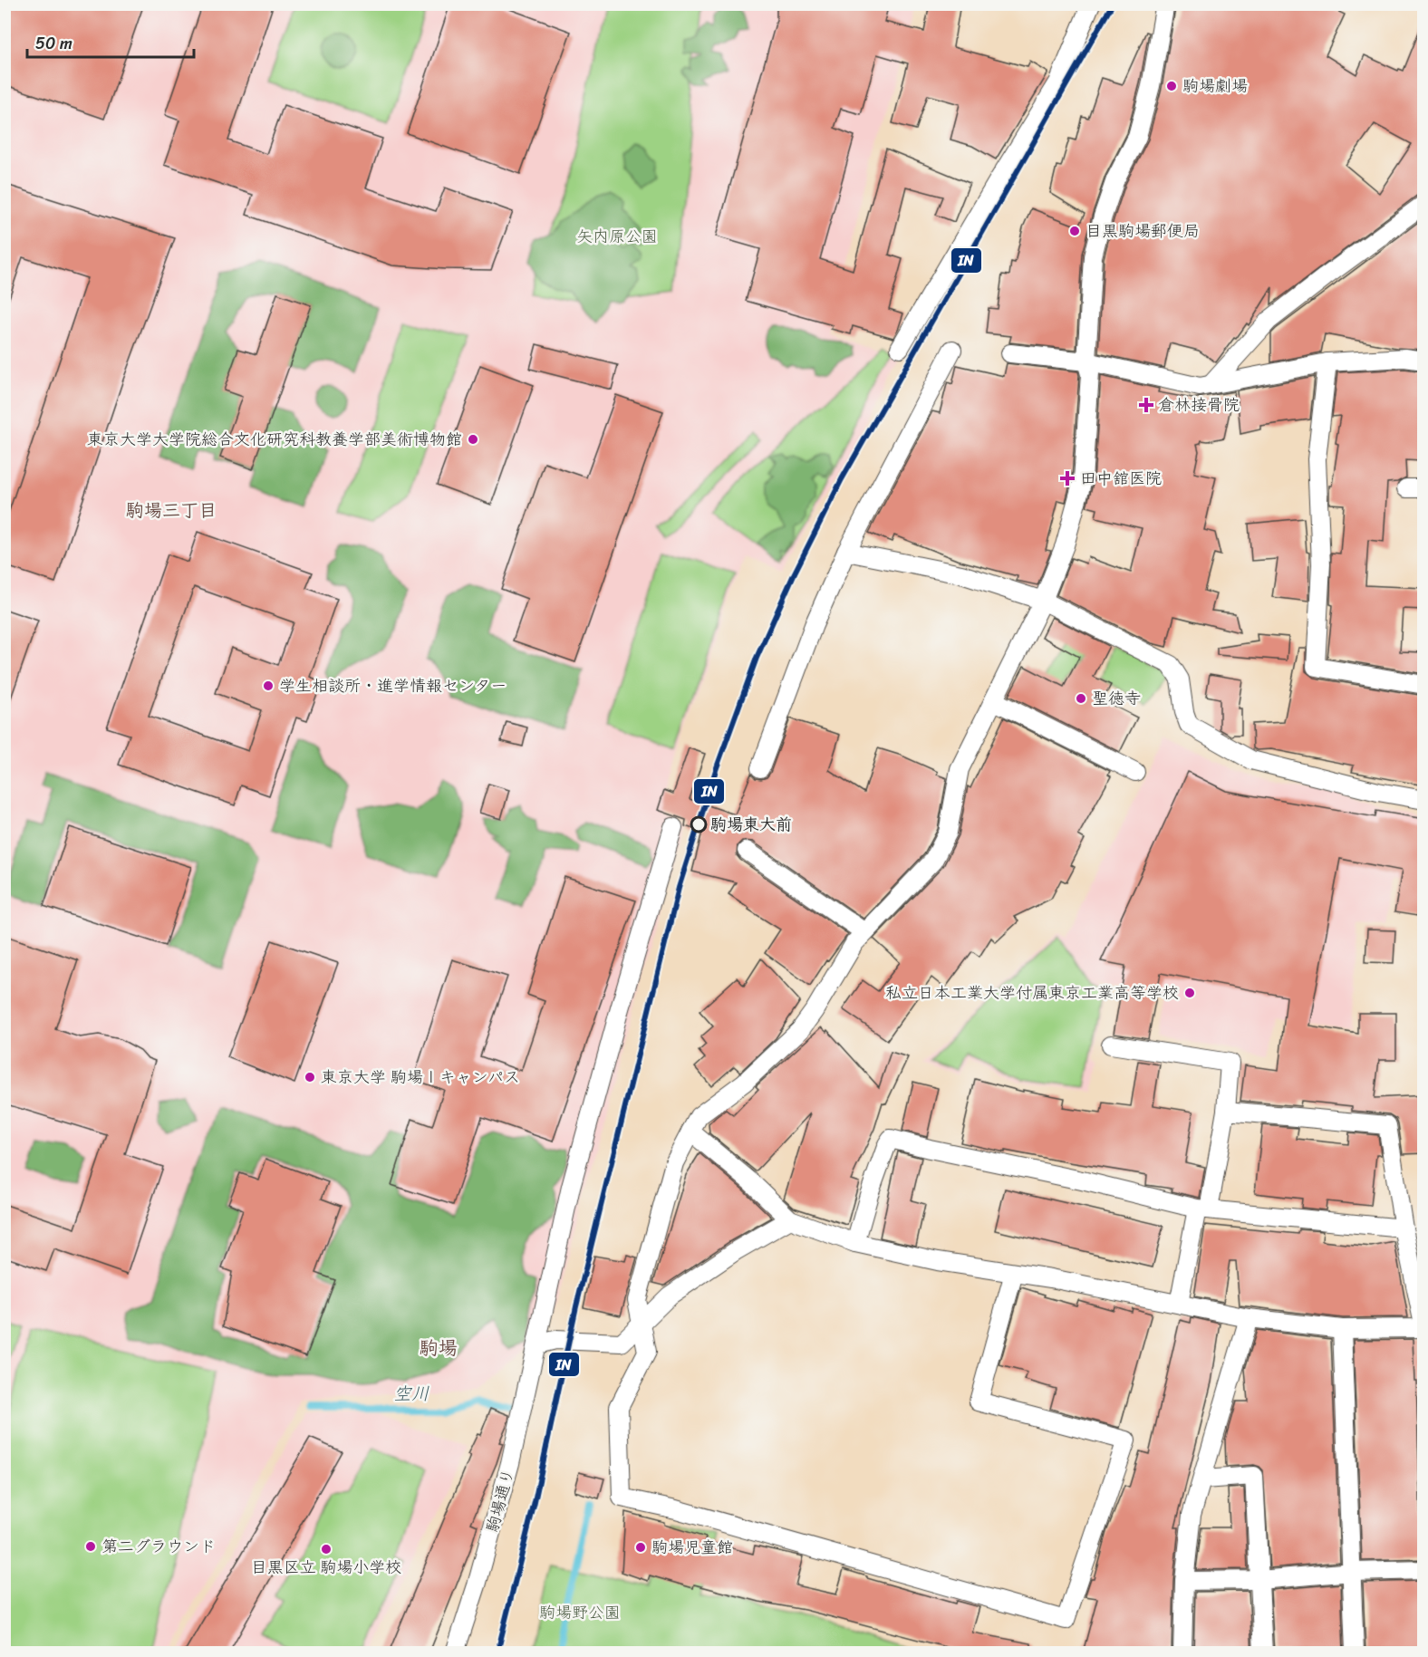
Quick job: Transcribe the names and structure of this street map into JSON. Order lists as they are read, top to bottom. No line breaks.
{"streets":{"street":["駒場通り"]},"districts":["駒場三丁目","駒場"],"water":["空川"],"parks":["矢内原公園","駒場野公園"],"places":{"other":["駒場劇場","目黒駒場郵便局","東京大学大学院総合文化研究科教養学部美術博物館","学生相談所・進学情報センター","聖徳寺","駒場東大前","私立日本工業大学付属東京工業高等学校","東京大学 駒場Ⅰキャンパス","第二グラウンド","駒場児童館","目黒区立 駒場小学校"],"health":["倉林接骨院","田中舘医院"]},"lines":["transit line IN"],"scale_bar":"50 m"}
